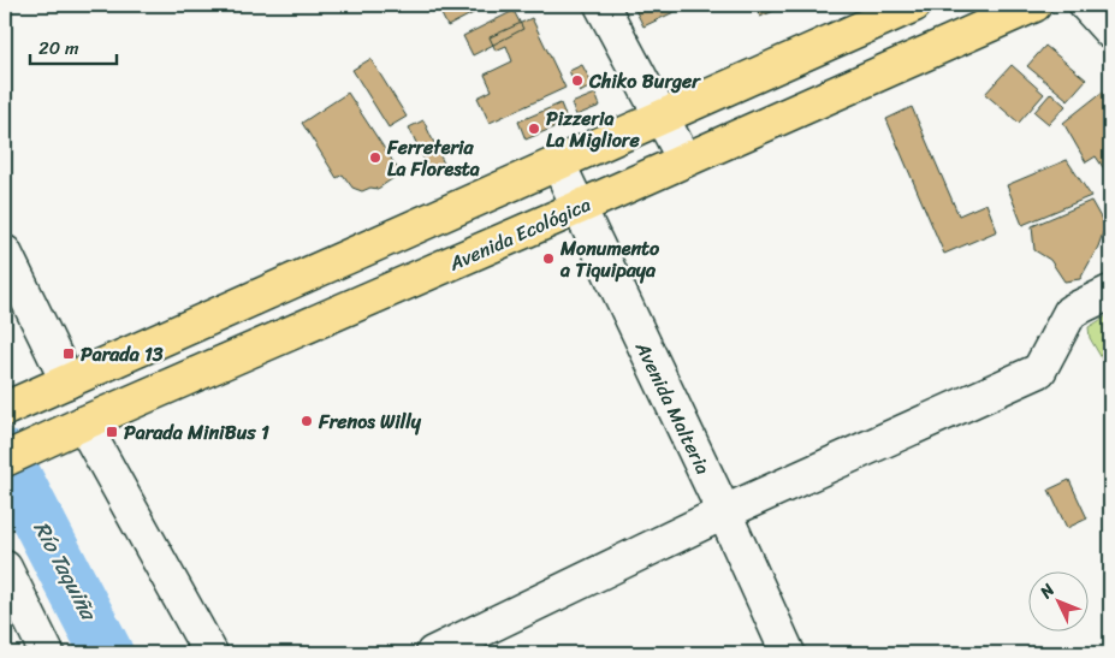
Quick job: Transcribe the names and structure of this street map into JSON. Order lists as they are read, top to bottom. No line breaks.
{"streets":{"main road":["Avenida Ecológica"],"street":["Avenida Malteria"]},"crossings":[["Avenida Ecológica","Avenida Malteria"]],"water":["Río Taquiña"],"places":{"other":["Chiko Burger","Pizzeria La Migliore","Ferreteria La Floresta","Monumento a Tiquipaya","Frenos Willy"],"transit":["Parada 13","Parada MiniBus 1"]},"scale_bar":"20 m","north":"top left"}
